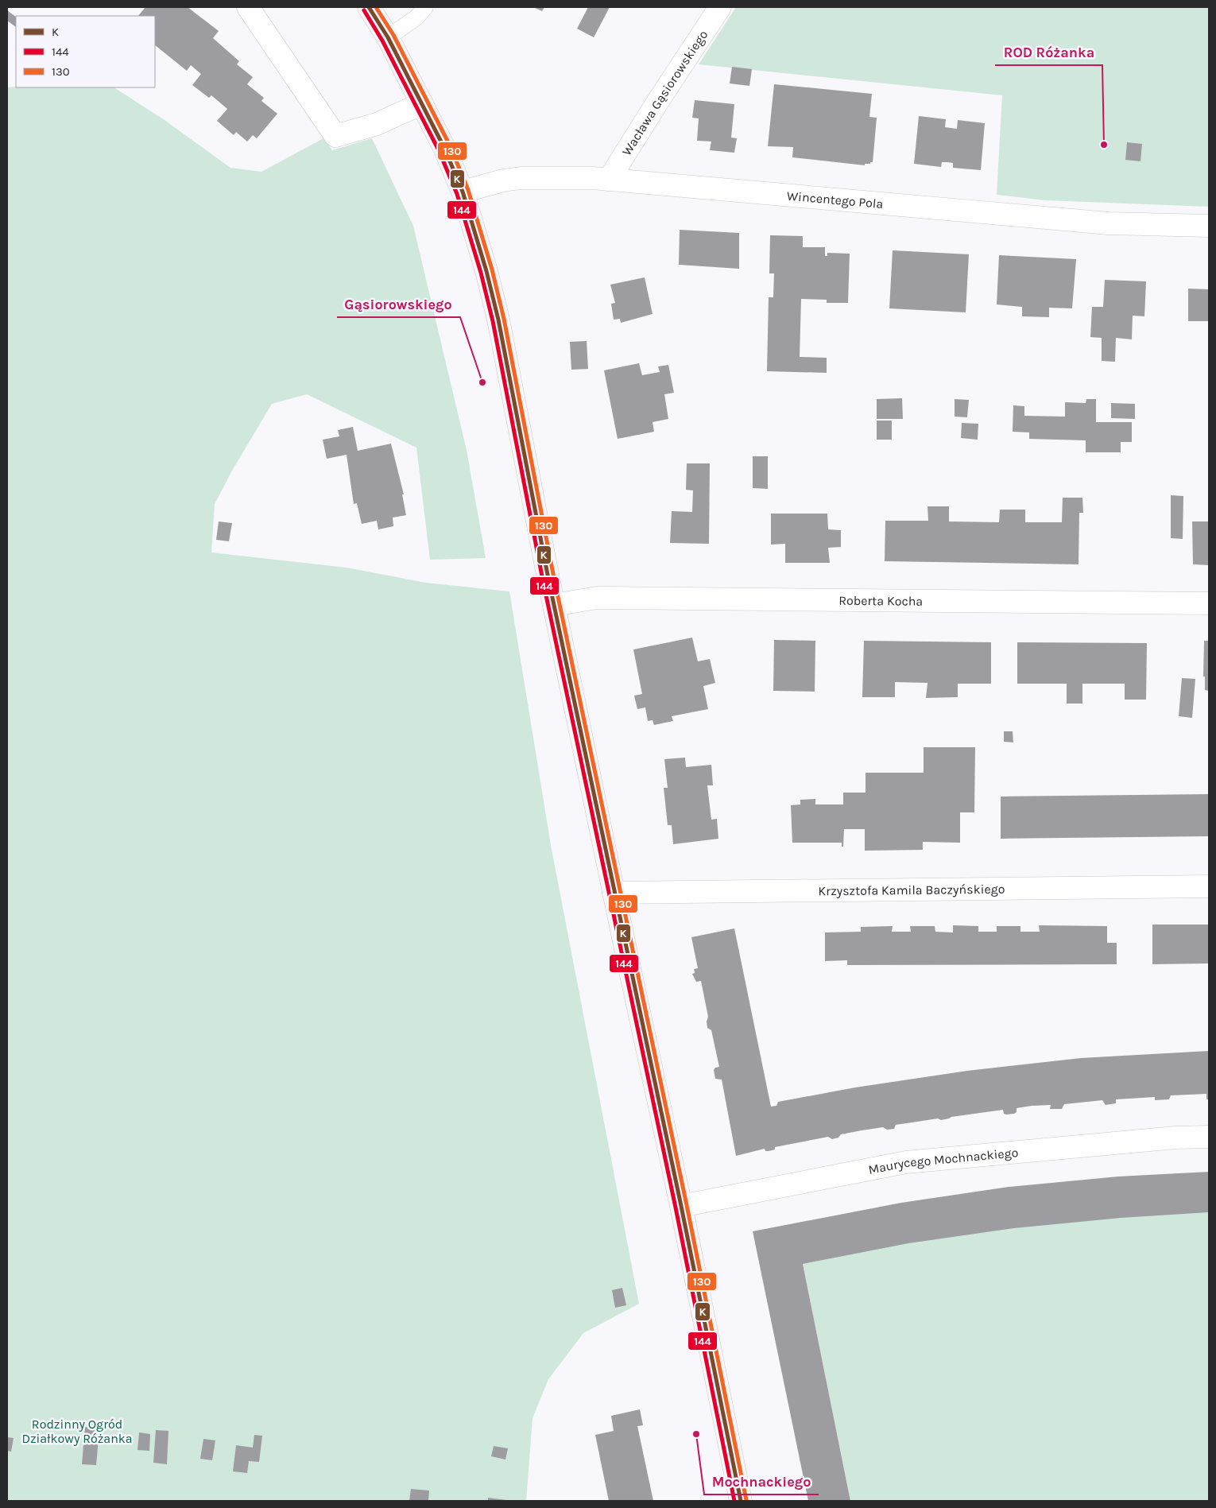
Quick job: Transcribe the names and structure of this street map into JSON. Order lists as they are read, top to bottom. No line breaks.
{"streets":{"street":["Wacława Gąsiorowskiego","Wincentego Pola","Roberta Kocha","Krzysztofa Kamila Baczyńskiego","Maurycego Mochnackiego"]},"crossings":[["Wacława Gąsiorowskiego","Wincentego Pola"]],"parks":["Rodzinny Ogród Działkowy Różanka"],"places":["ROD Różanka","Gąsiorowskiego","Mochnackiego"],"lines":["transit line K","transit line 130","transit line 144"],"legend":["K","144","130"]}
